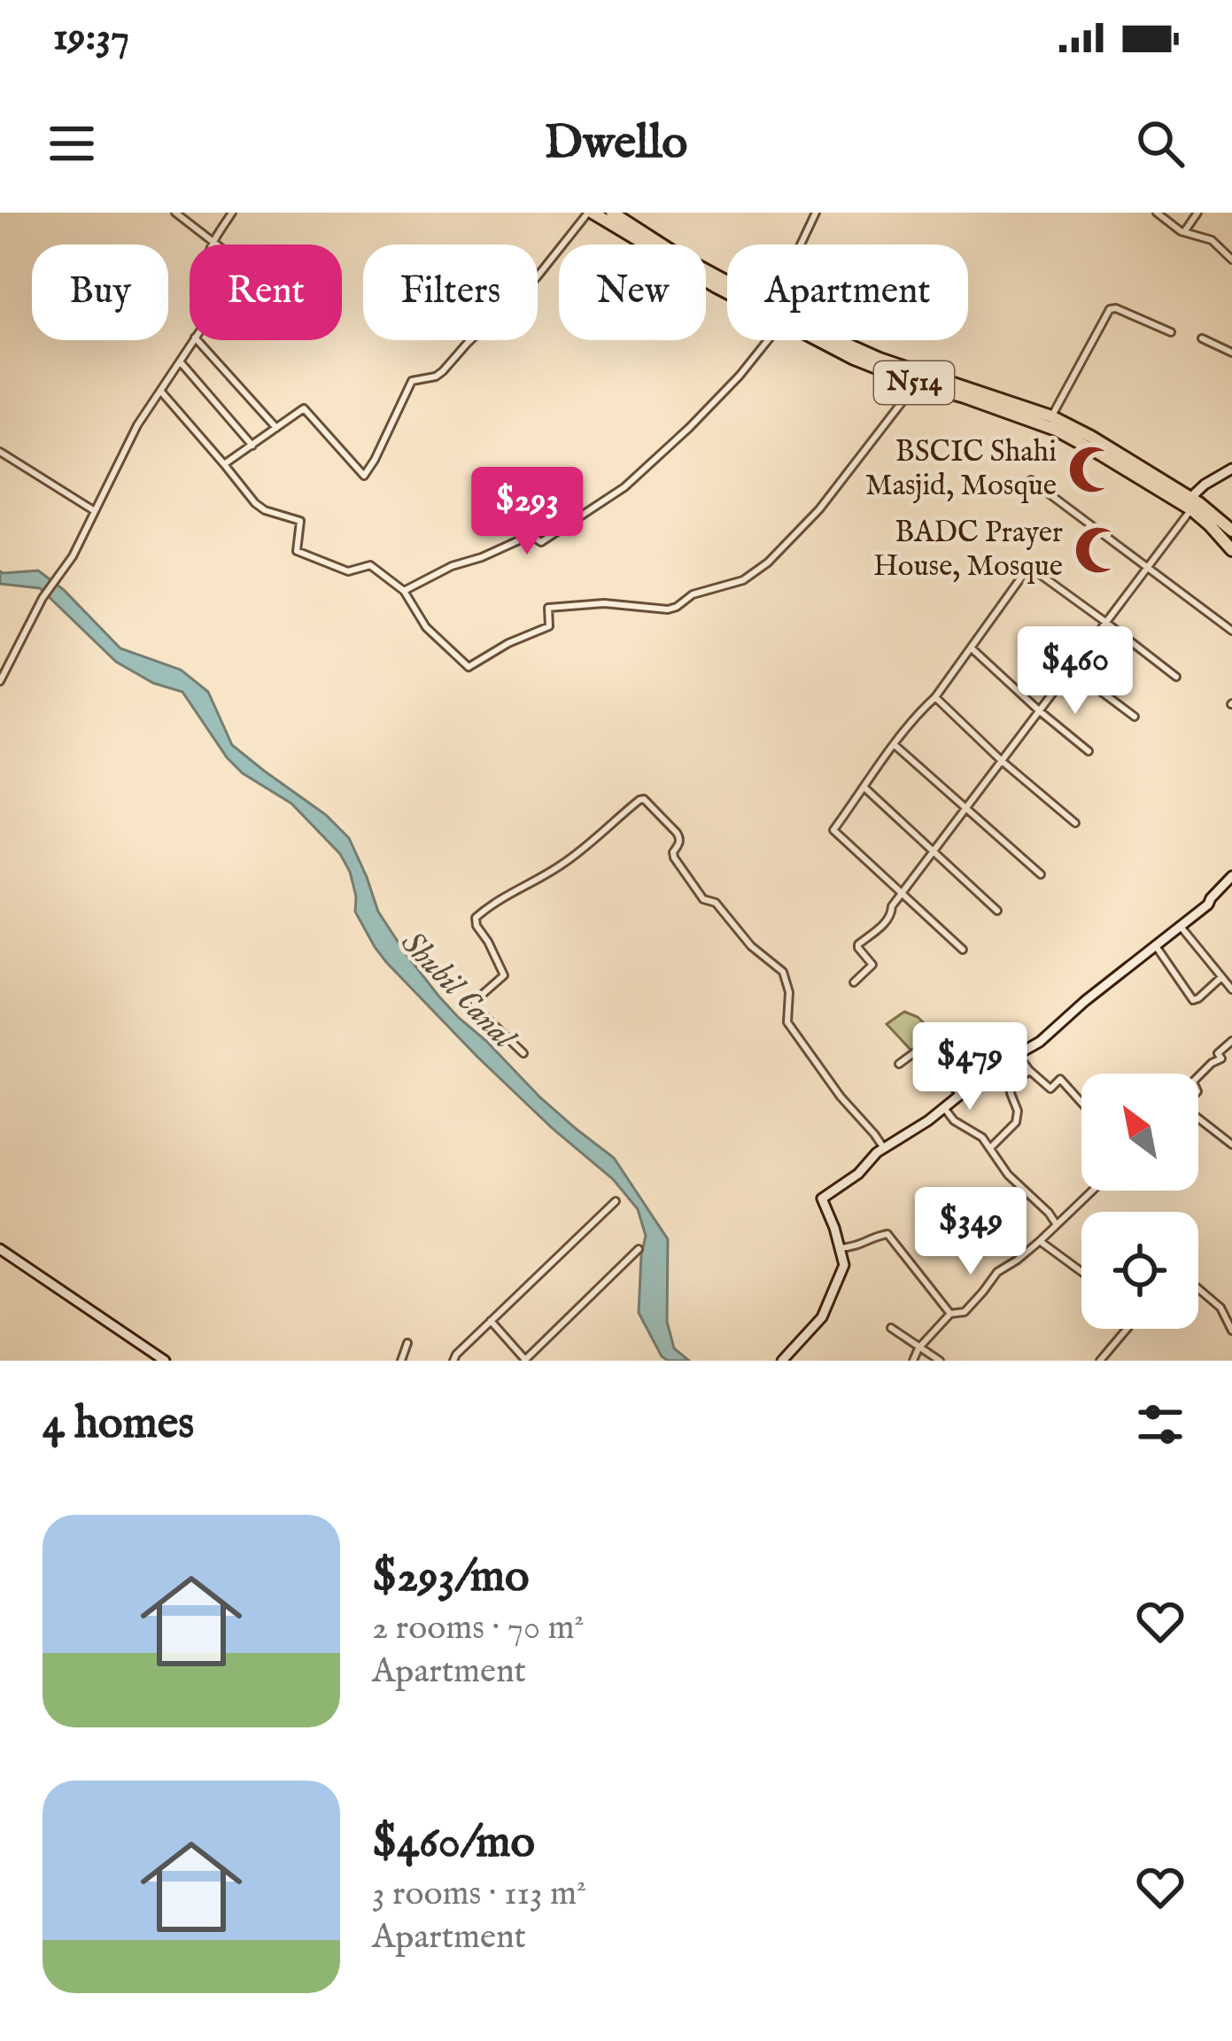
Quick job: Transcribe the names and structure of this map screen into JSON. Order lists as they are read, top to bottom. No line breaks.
{"streets":{"highway":["N514"]},"water":["Shubil Canal"],"places":{"mosque":["BSCIC Shahi Masjid, Mosque","BADC Prayer House, Mosque"]},"north":"top left","page":{"status":"19:37","header":"Dwello","chip":["Buy","Rent","Filters","New","Apartment"],"price":["$293","$460","$479","$349"],"heading":"4 homes","list":[{"name":"$293/mo","note":"2 rooms · 70 m² · Apartment"},{"name":"$460/mo","note":"3 rooms · 113 m² · Apartment"}]}}
